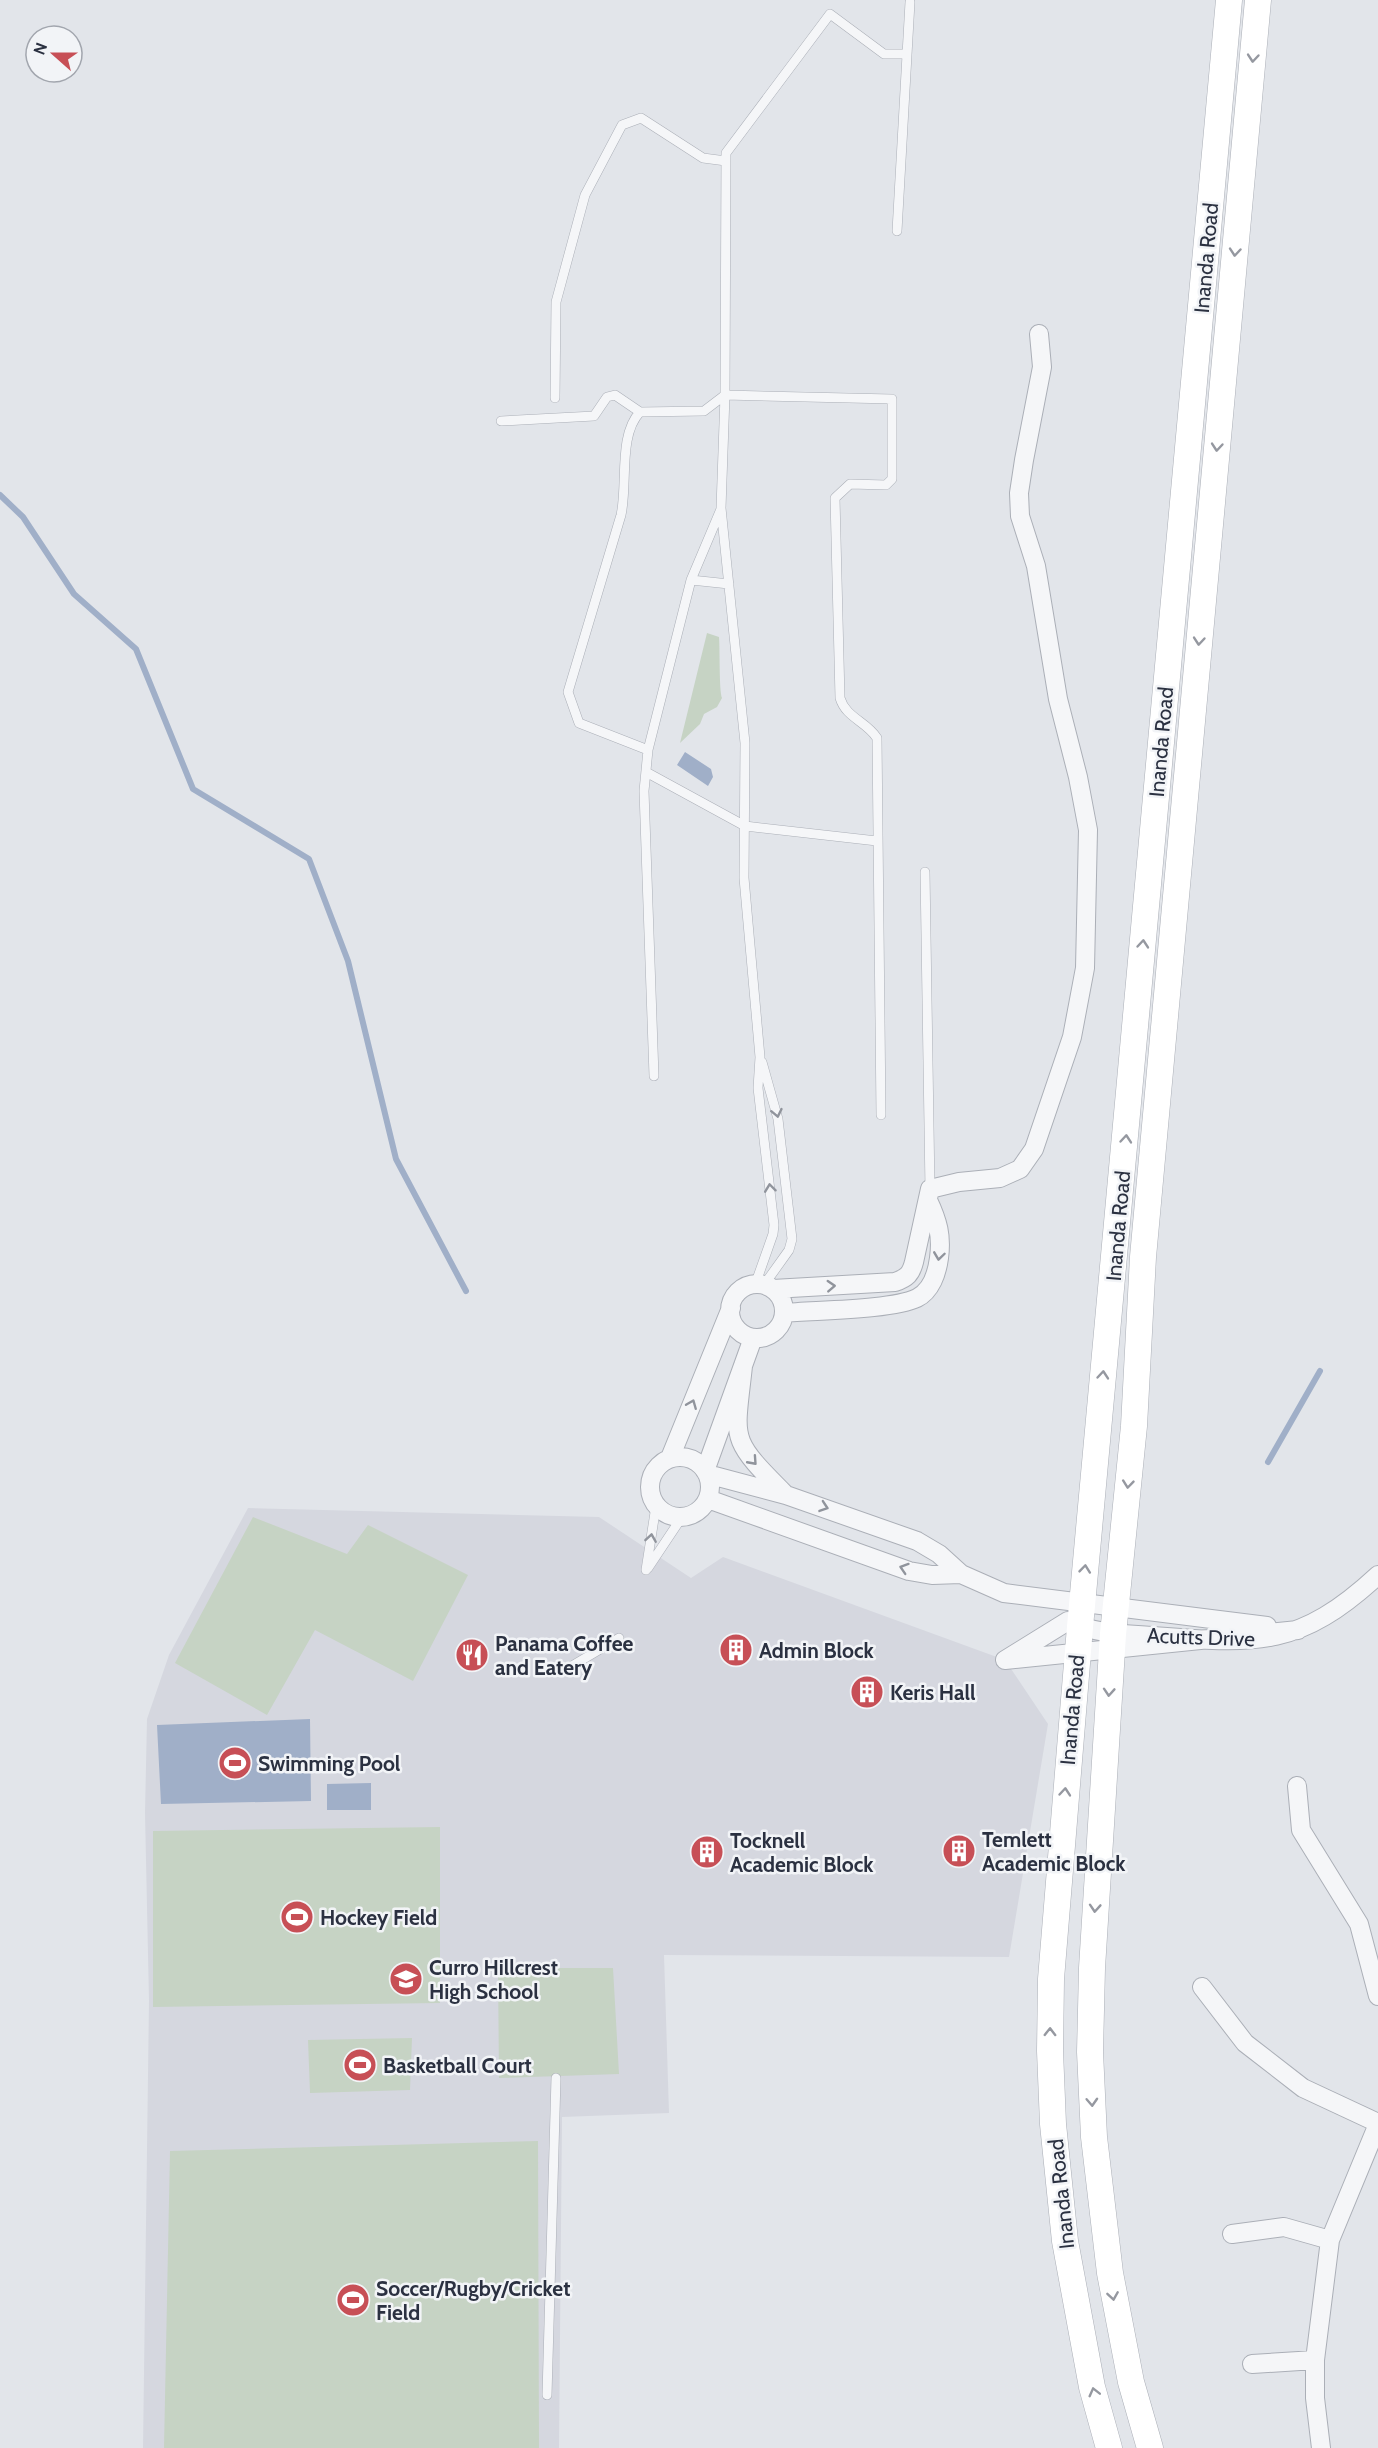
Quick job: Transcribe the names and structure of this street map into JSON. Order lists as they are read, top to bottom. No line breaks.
{"streets":{"main road":["Inanda Road"],"street":["Acutts Drive"]},"crossings":[["Inanda Road","Acutts Drive"]],"places":{"building":["Admin Block","Keris Hall","Temlett Academic Block","Tocknell Academic Block"],"restaurant":["Panama Coffee and Eatery"],"sports":["Swimming Pool","Hockey Field","Basketball Court","Soccer/Rugby/Cricket Field"],"school or university":["Curro Hillcrest High School"]},"north":"left"}
